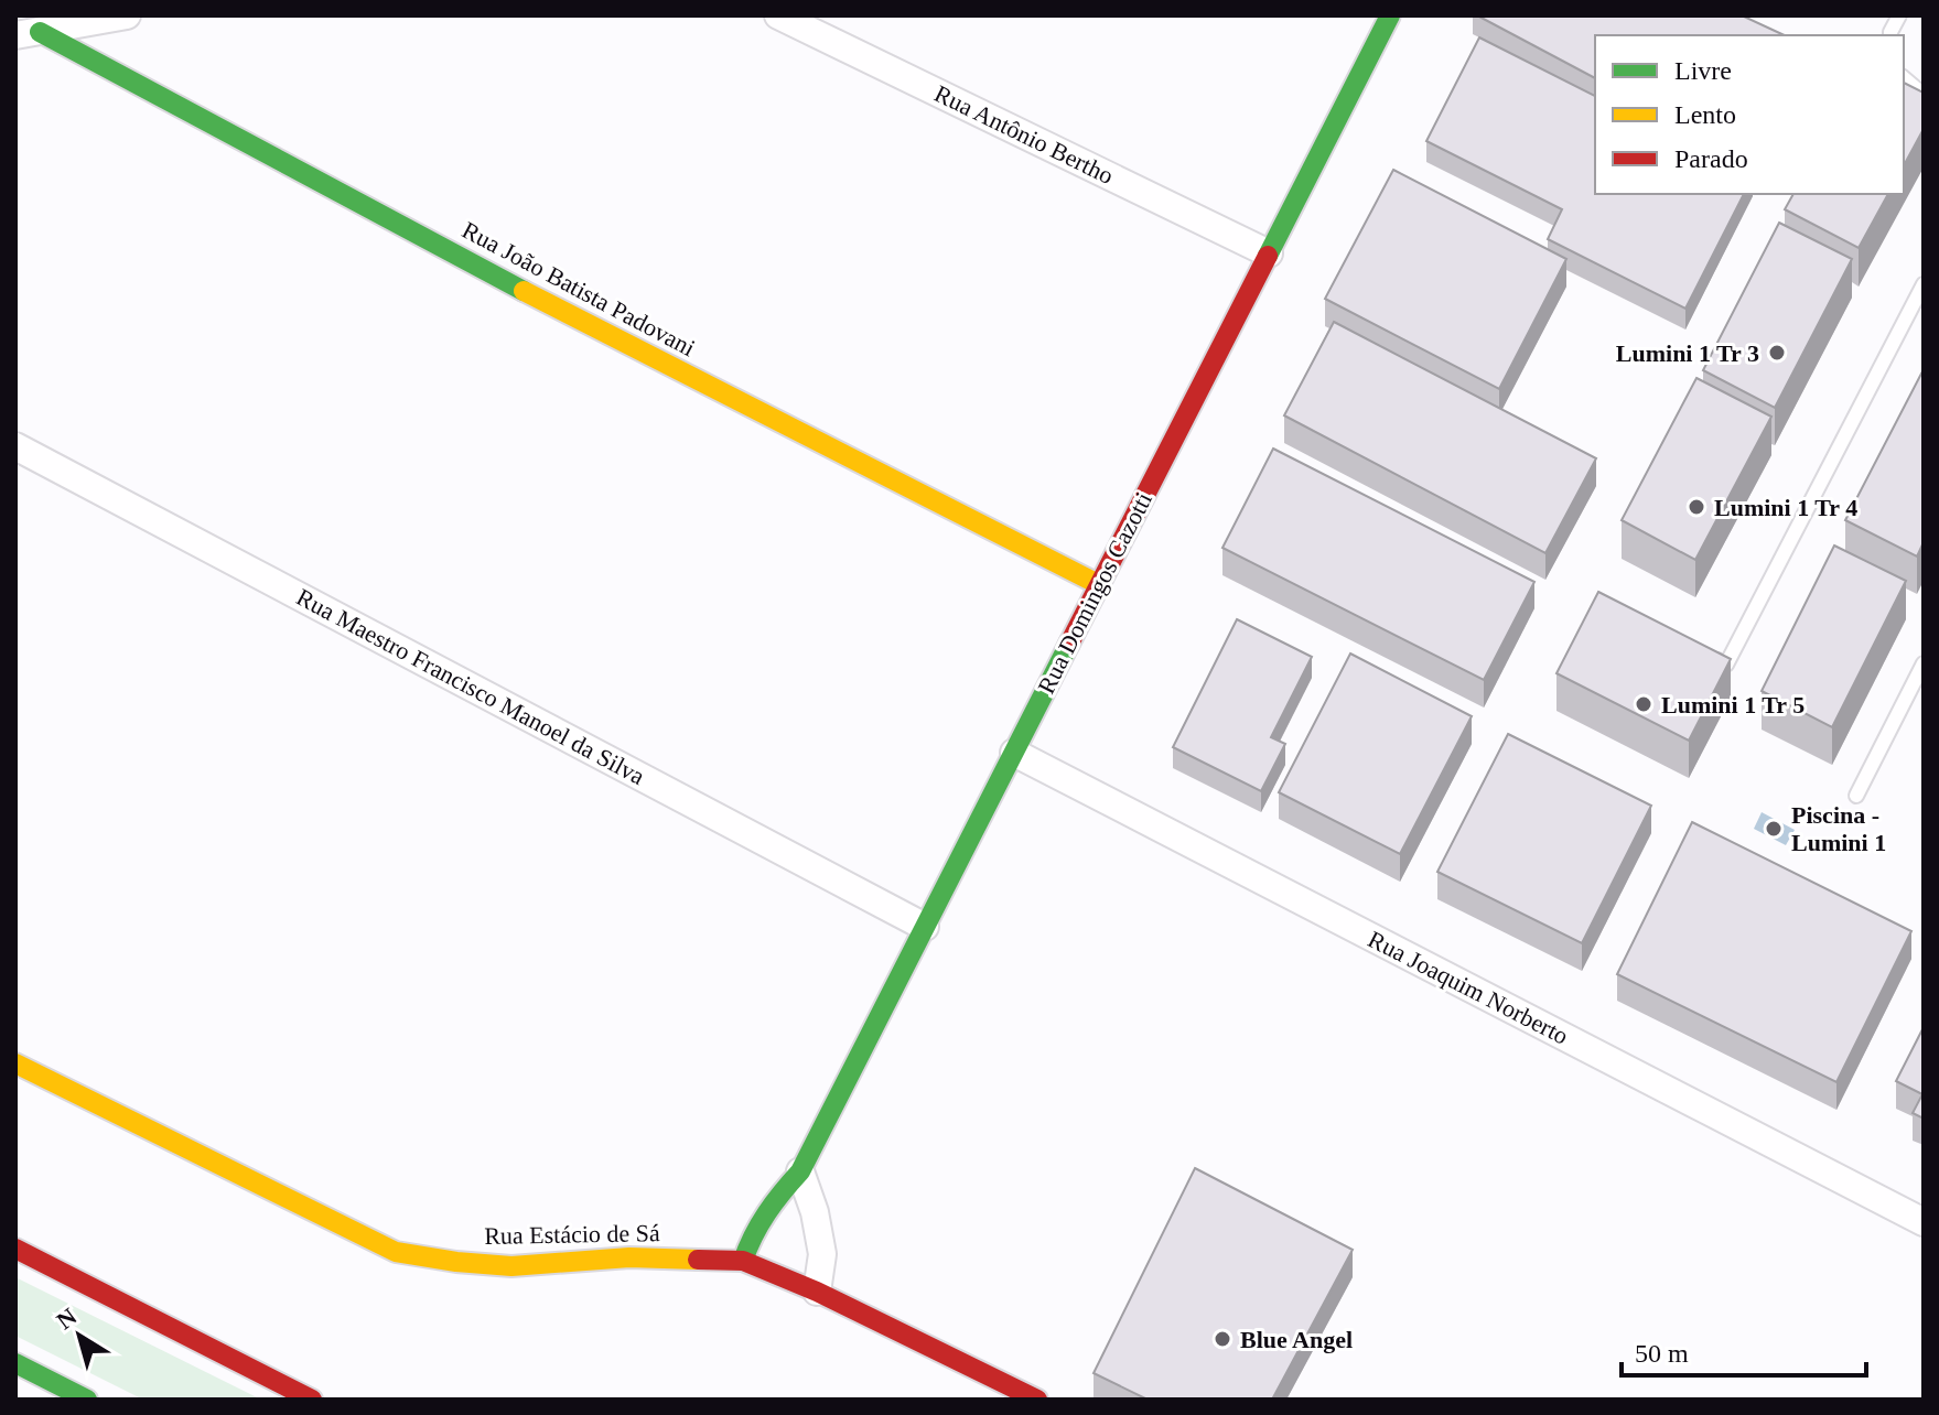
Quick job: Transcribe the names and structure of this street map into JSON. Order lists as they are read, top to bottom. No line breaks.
{"streets":{"main road":["Rua João Batista Padovani","Rua Domingos Cazotti","Rua Estácio de Sá"],"street":["Rua Antônio Bertho","Rua Maestro Francisco Manoel da Silva","Rua Joaquim Norberto"]},"crossings":[["Rua Antônio Bertho","Rua Domingos Cazotti"],["Rua João Batista Padovani","Rua Domingos Cazotti"],["Rua Domingos Cazotti","Rua Maestro Francisco Manoel da Silva"],["Rua Domingos Cazotti","Rua Joaquim Norberto"],["Rua Domingos Cazotti","Rua Estácio de Sá"]],"places":["Lumini 1 Tr 3","Lumini 1 Tr 4","Lumini 1 Tr 5","Piscina - Lumini 1","Blue Angel"],"legend":["Livre","Lento","Parado"],"scale_bar":"50 m","north":"top left"}
